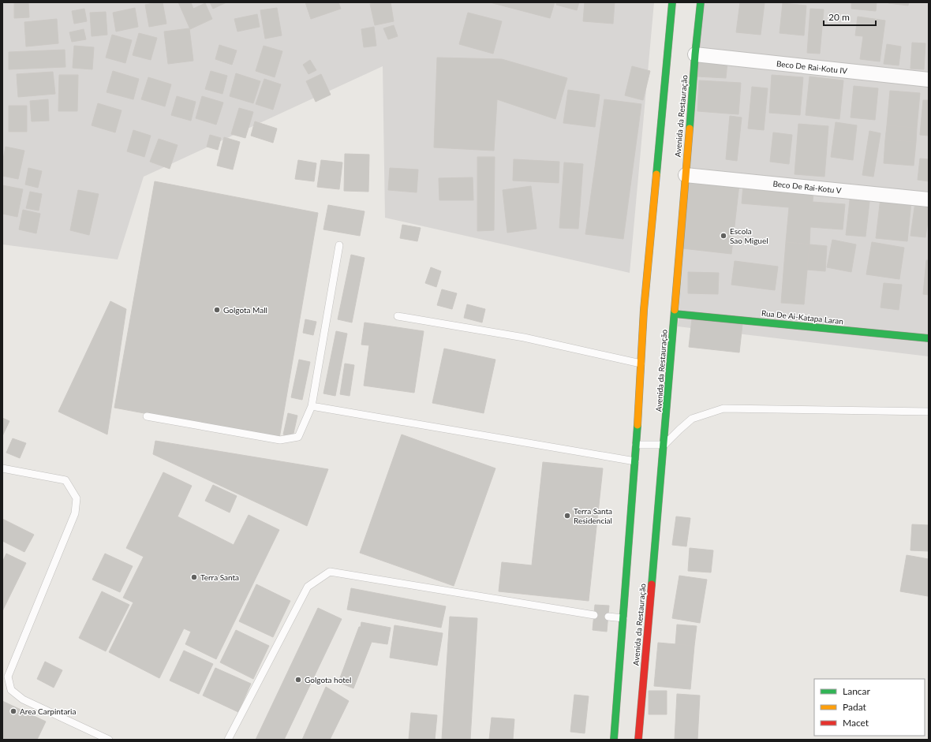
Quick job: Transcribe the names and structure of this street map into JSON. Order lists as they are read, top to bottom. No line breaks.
{"streets":{"main road":["Avenida da Restauração","Rua De Ai-Katapa Laran"],"street":["Beco De Rai-Kotu IV","Beco De Rai-Kotu V"]},"crossings":[["Beco De Rai-Kotu IV","Avenida da Restauração"],["Avenida da Restauração","Beco De Rai-Kotu V"],["Avenida da Restauração","Rua De Ai-Katapa Laran"]],"places":["Escola Sao Miguel","Golgota Mall","Terra Santa Residencial","Terra Santa","Golgota hotel","Area Carpintaria"],"legend":["Lancar","Padat","Macet"],"scale_bar":"20 m"}
